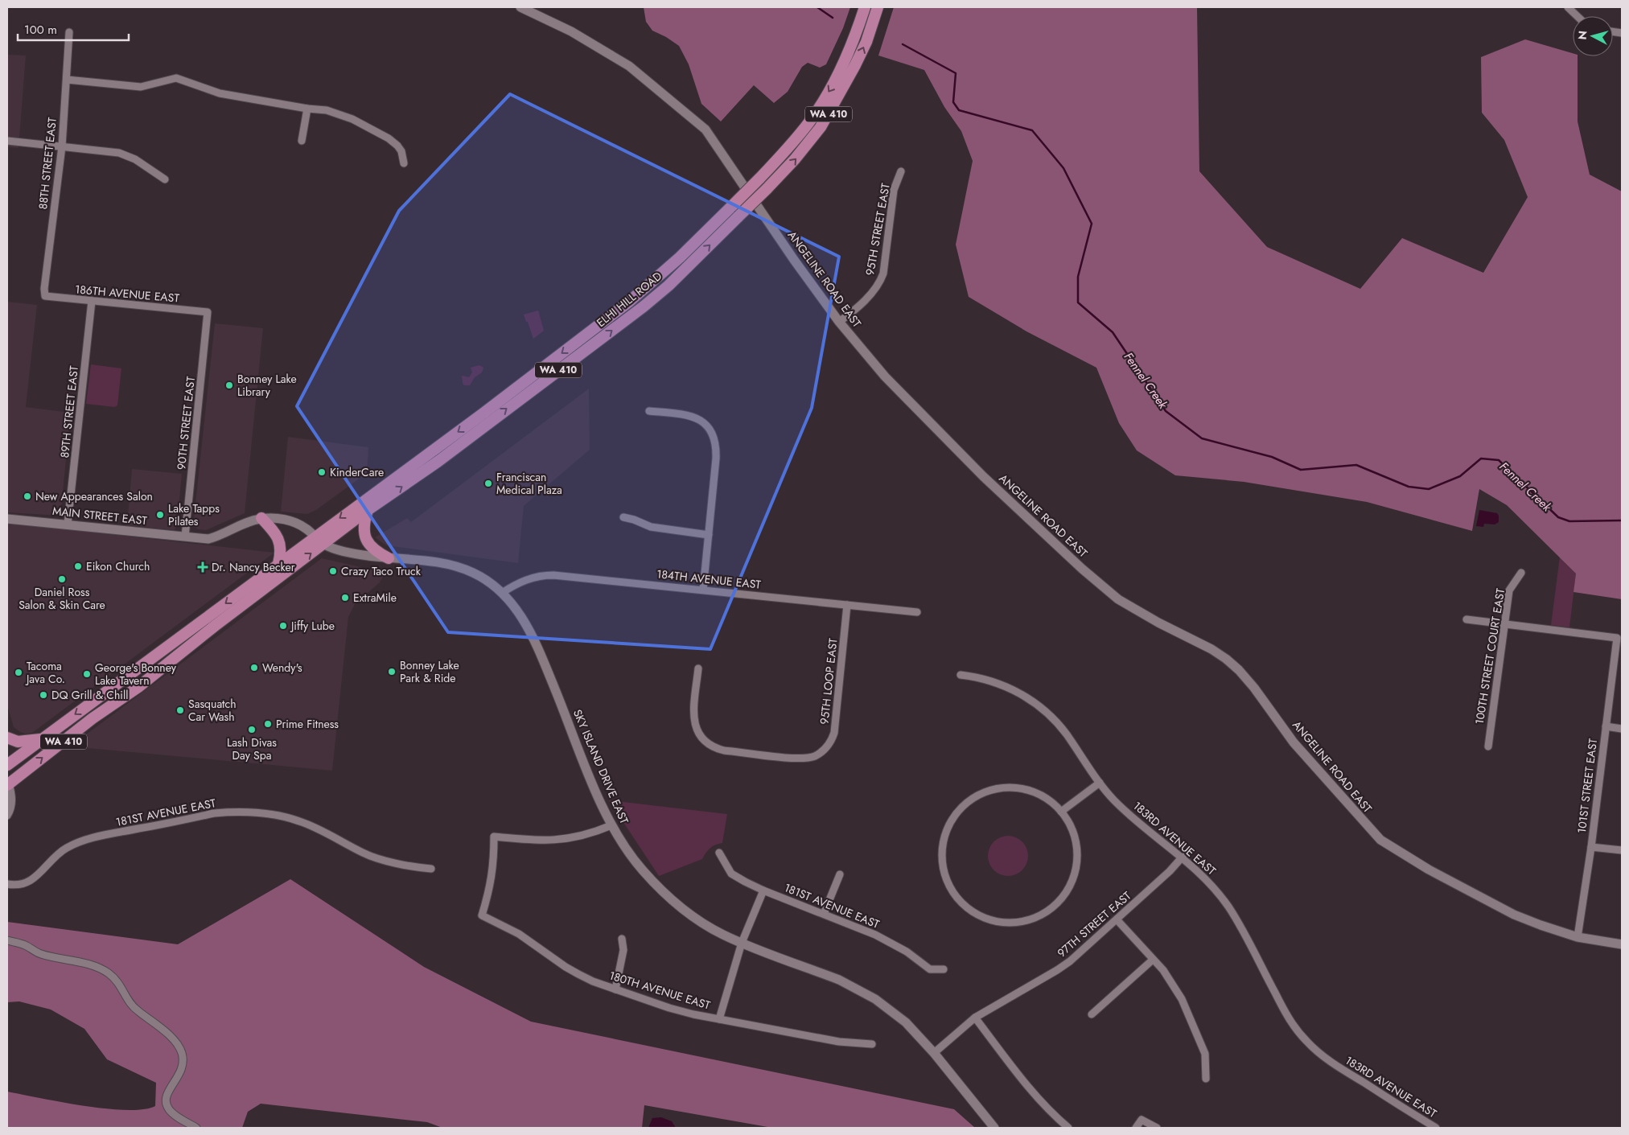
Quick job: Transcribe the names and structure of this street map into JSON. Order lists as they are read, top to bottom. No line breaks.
{"streets":{"highway":["WA 410","ELHI HILL ROAD"],"street":["88TH STREET EAST","95TH STREET EAST","ANGELINE ROAD EAST","186TH AVENUE EAST","89TH STREET EAST","90TH STREET EAST","MAIN STREET EAST","184TH AVENUE EAST","100TH STREET COURT EAST","95TH LOOP EAST","SKY ISLAND DRIVE EAST","101ST STREET EAST","181ST AVENUE EAST","183RD AVENUE EAST","97TH STREET EAST","180TH AVENUE EAST"]},"crossings":[["WA 410","ELHI HILL ROAD"],["WA 410","MAIN STREET EAST"],["WA 410","SKY ISLAND DRIVE EAST"],["88TH STREET EAST","186TH AVENUE EAST"],["95TH STREET EAST","ANGELINE ROAD EAST"],["ANGELINE ROAD EAST","101ST STREET EAST"],["186TH AVENUE EAST","89TH STREET EAST"],["186TH AVENUE EAST","90TH STREET EAST"],["ELHI HILL ROAD","MAIN STREET EAST"],["ELHI HILL ROAD","SKY ISLAND DRIVE EAST"],["89TH STREET EAST","MAIN STREET EAST"],["90TH STREET EAST","MAIN STREET EAST"],["MAIN STREET EAST","SKY ISLAND DRIVE EAST"],["184TH AVENUE EAST","95TH LOOP EAST"],["184TH AVENUE EAST","SKY ISLAND DRIVE EAST"],["100TH STREET COURT EAST","101ST STREET EAST"],["SKY ISLAND DRIVE EAST","97TH STREET EAST"],["SKY ISLAND DRIVE EAST","180TH AVENUE EAST"],["183RD AVENUE EAST","97TH STREET EAST"]],"water":["Fennel Creek"],"places":{"other":["Bonney Lake Library","KinderCare","Franciscan Medical Plaza","New Appearances Salon","Lake Tapps Pilates","Eikon Church","Crazy Taco Truck","Daniel Ross Salon & Skin Care","ExtraMile","Jiffy Lube","Wendy's","Bonney Lake Park & Ride","Tacoma Java Co.","George's Bonney Lake Tavern","DQ Grill & Chill","Sasquatch Car Wash","Prime Fitness","Lash Divas Day Spa"],"health":["Dr. Nancy Becker"]},"scale_bar":"100 m","north":"left"}
